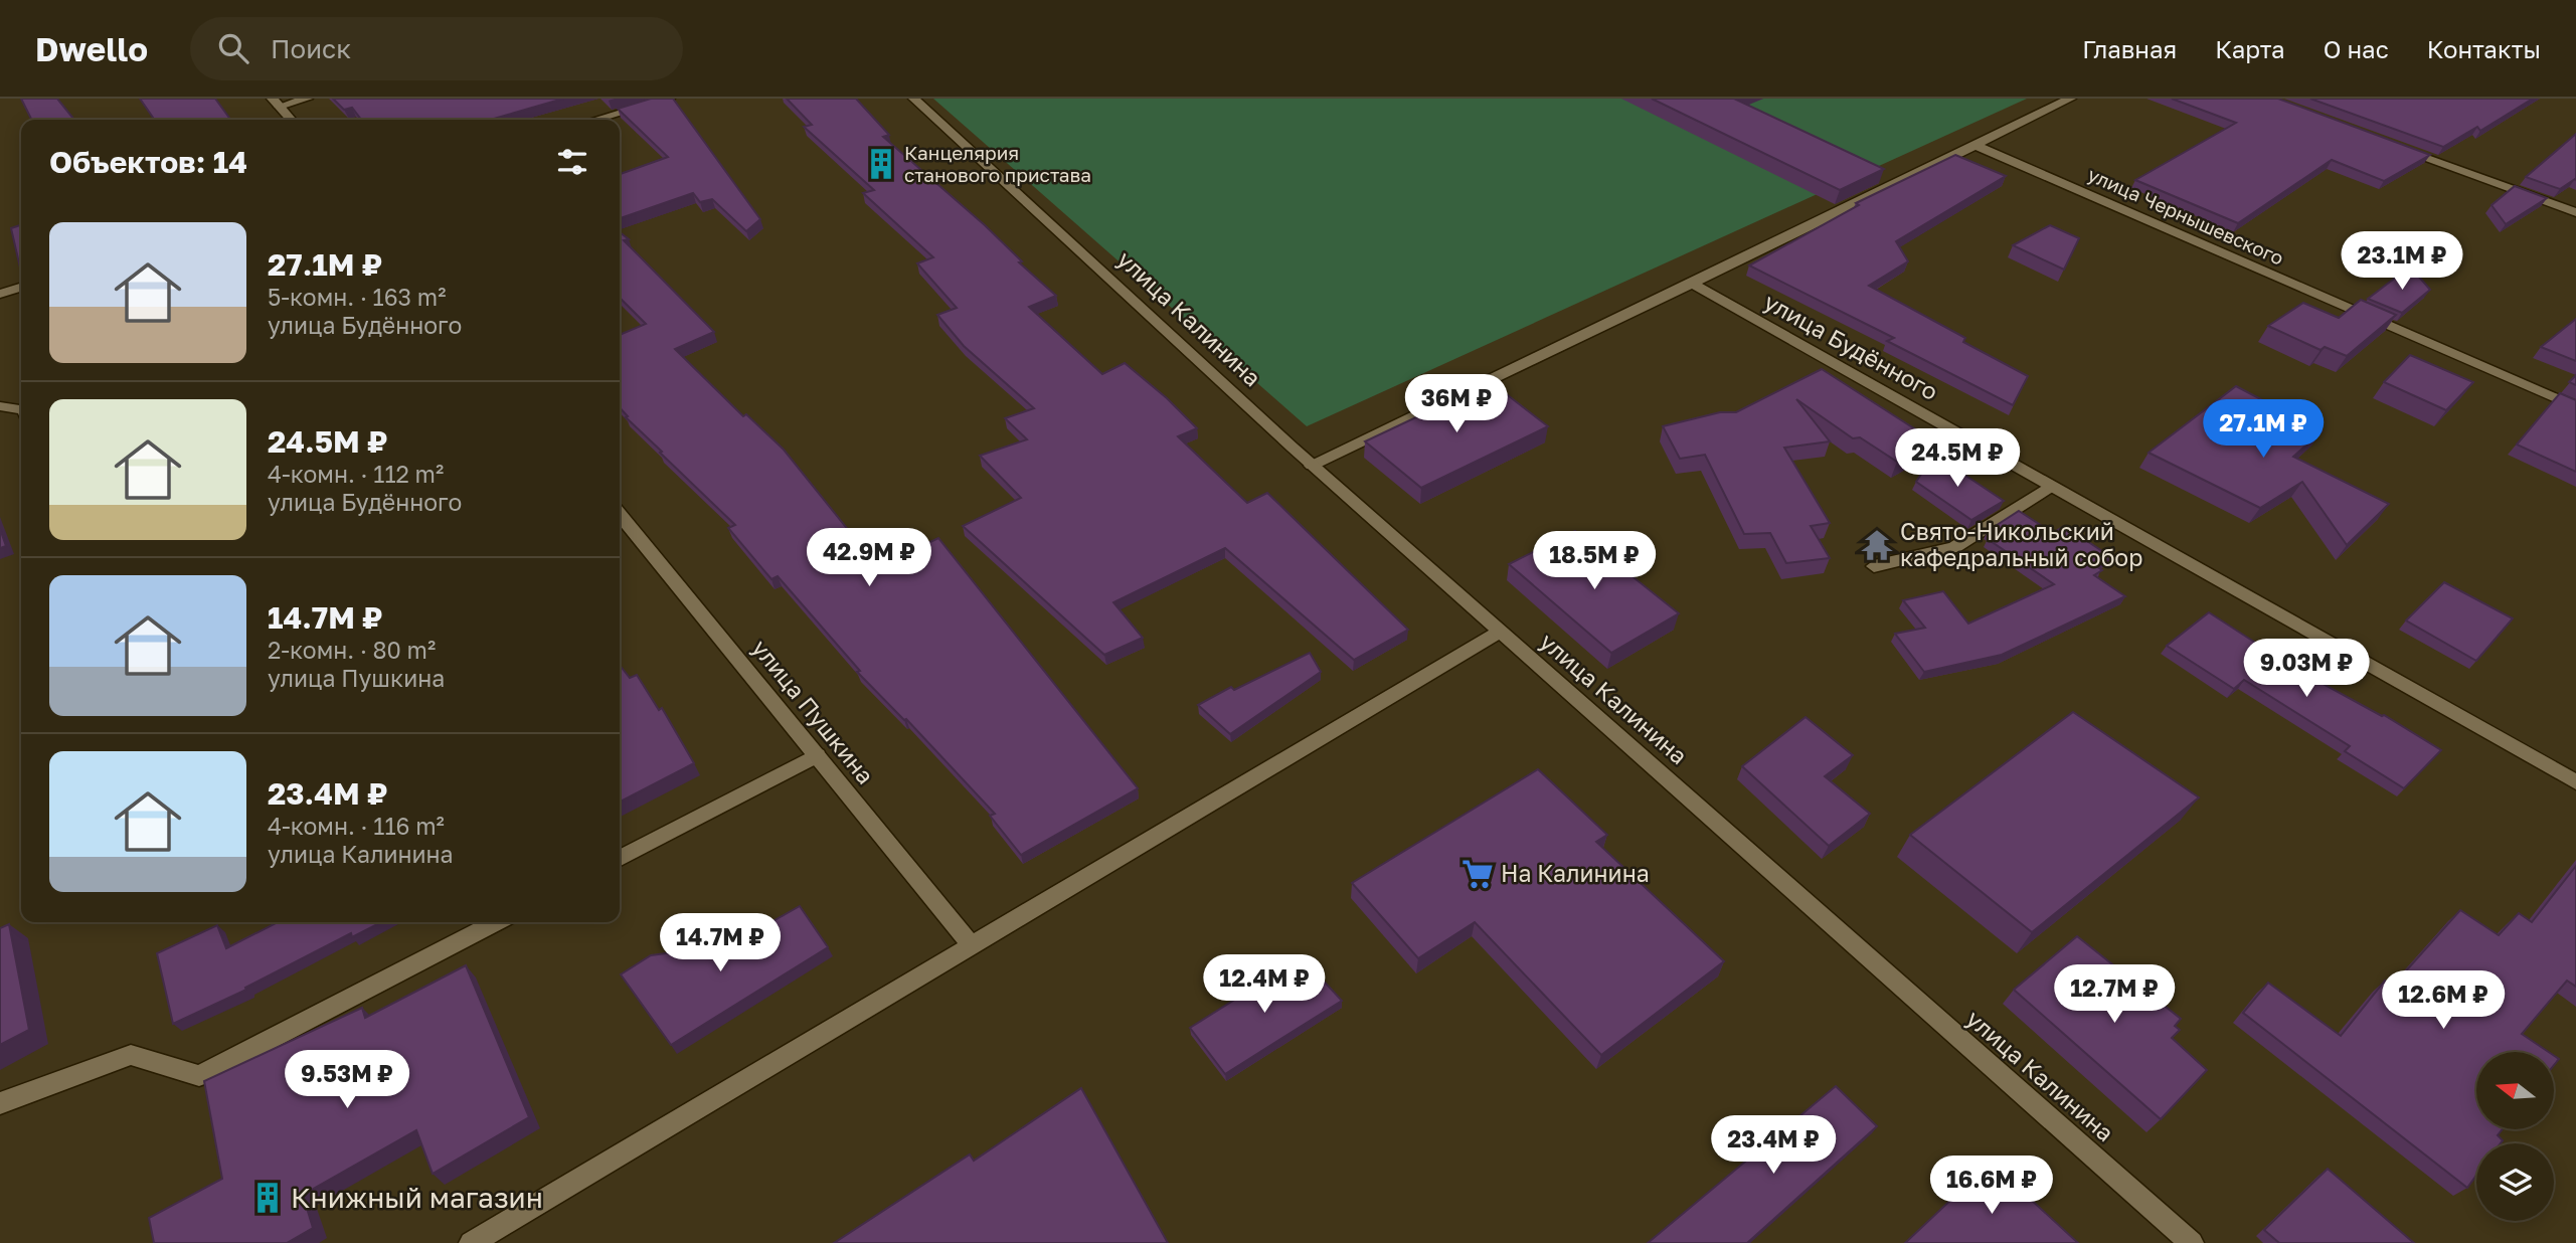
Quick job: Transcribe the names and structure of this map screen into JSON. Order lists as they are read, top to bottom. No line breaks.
{"streets":{"street":["улица Чернышевского","улица Калинина","улица Будённого","улица Пушкина"]},"places":{"building":["Канцелярия станового пристава","Книжный магазин"],"temple":["Свято-Никольский кафедральный собор"],"supermarket":["На Калинина"]},"north":"left","page":{"header":"Dwello","search":"Поиск","nav":["Главная","Карта","О нас","Контакты"],"heading":"Объектов: 14","list":[{"name":"27.1M ₽","note":"5-комн. · 163 m² · улица Будённого"},{"name":"24.5M ₽","note":"4-комн. · 112 m² · улица Будённого"},{"name":"14.7M ₽","note":"2-комн. · 80 m² · улица Пушкина"},{"name":"23.4M ₽","note":"4-комн. · 116 m² · улица Калинина"}],"price":["23.1M ₽","36M ₽","27.1M ₽","24.5M ₽","42.9M ₽","18.5M ₽","9.03M ₽","14.7M ₽","12.4M ₽","12.7M ₽","12.6M ₽","9.53M ₽","23.4M ₽","16.6M ₽"]}}
